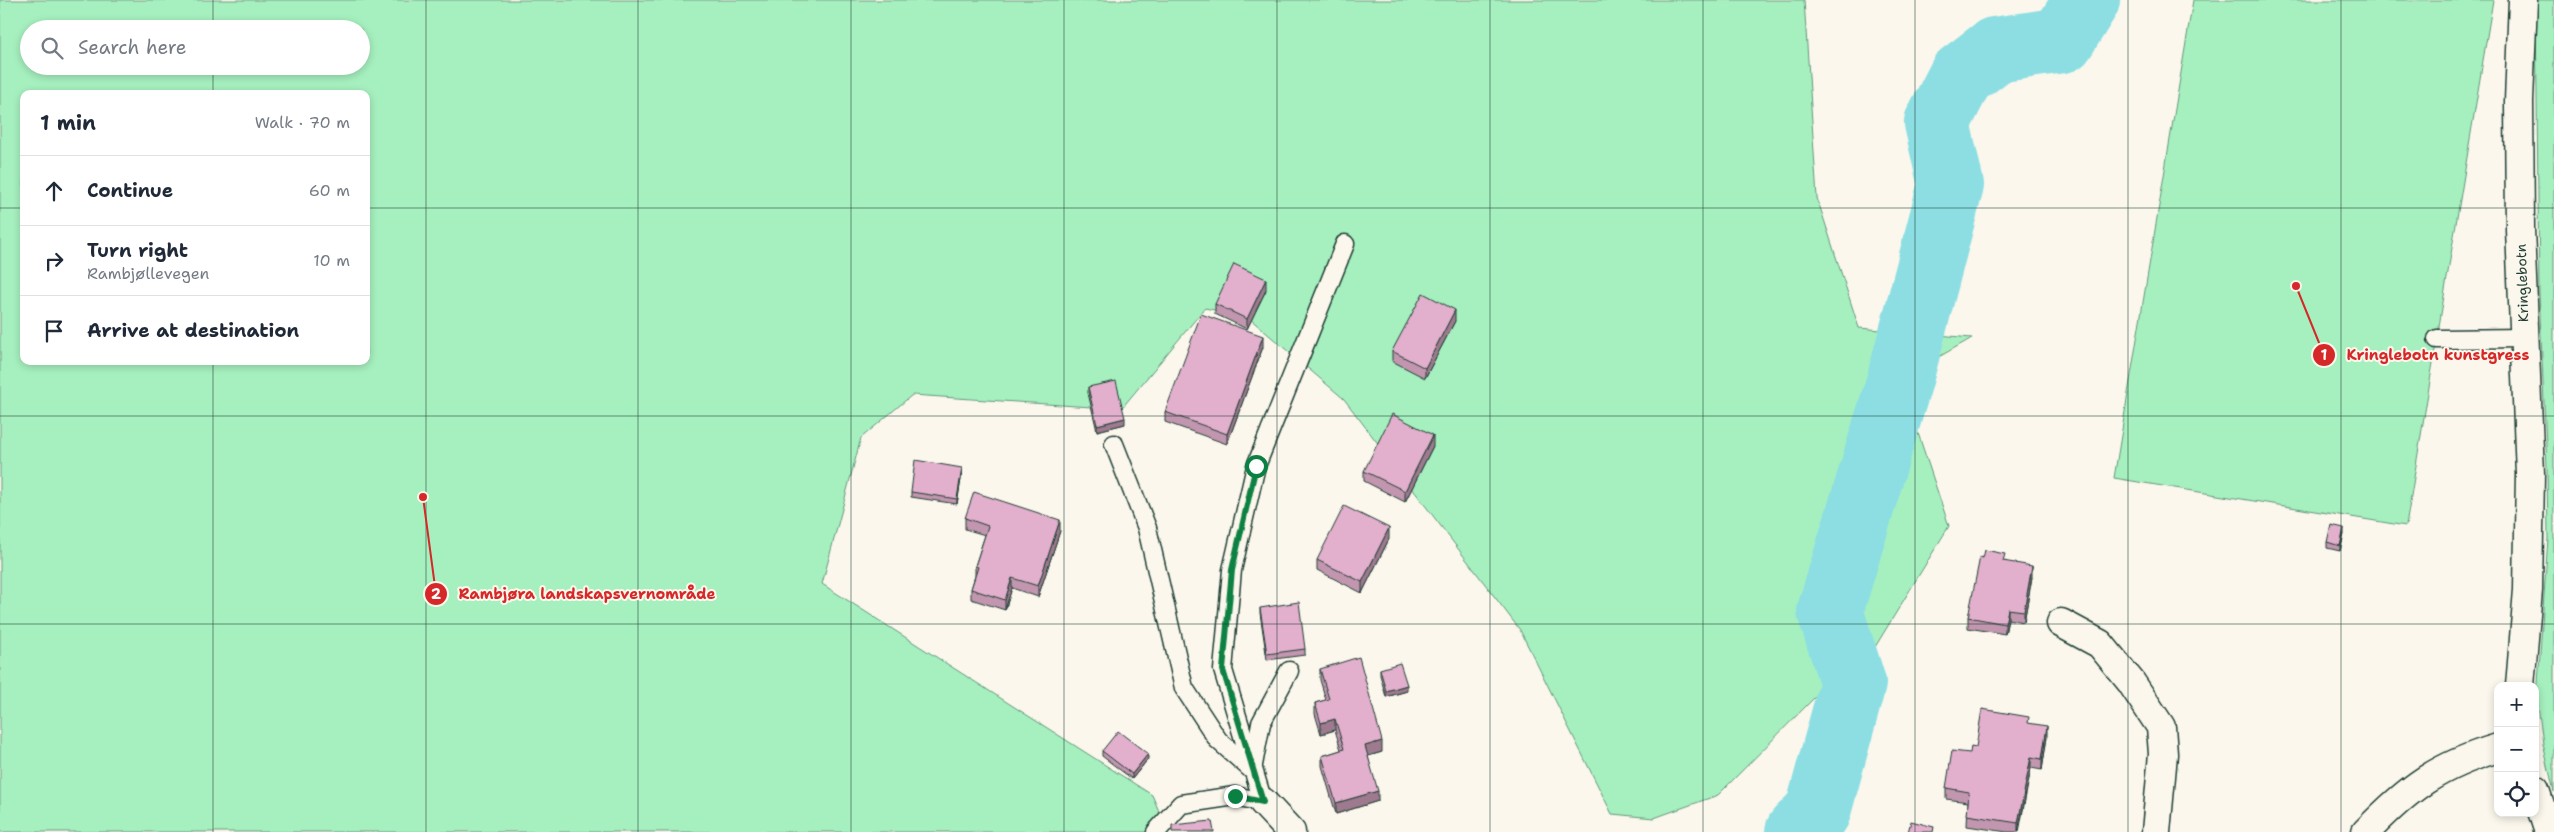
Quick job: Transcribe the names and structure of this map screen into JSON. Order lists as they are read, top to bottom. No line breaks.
{"streets":{"street":["Kringlebotn"]},"places":["Kringlebotn kunstgress","Rambjøra landskapsvernområde"],"page":{"search":"Search here","heading":["1 min","Walk · 70 m"],"list":[["Continue","60 m"],["Turn right","Rambjøllevegen","10 m"],"Arrive at destination"],"map_buttons":["+","−"]}}
